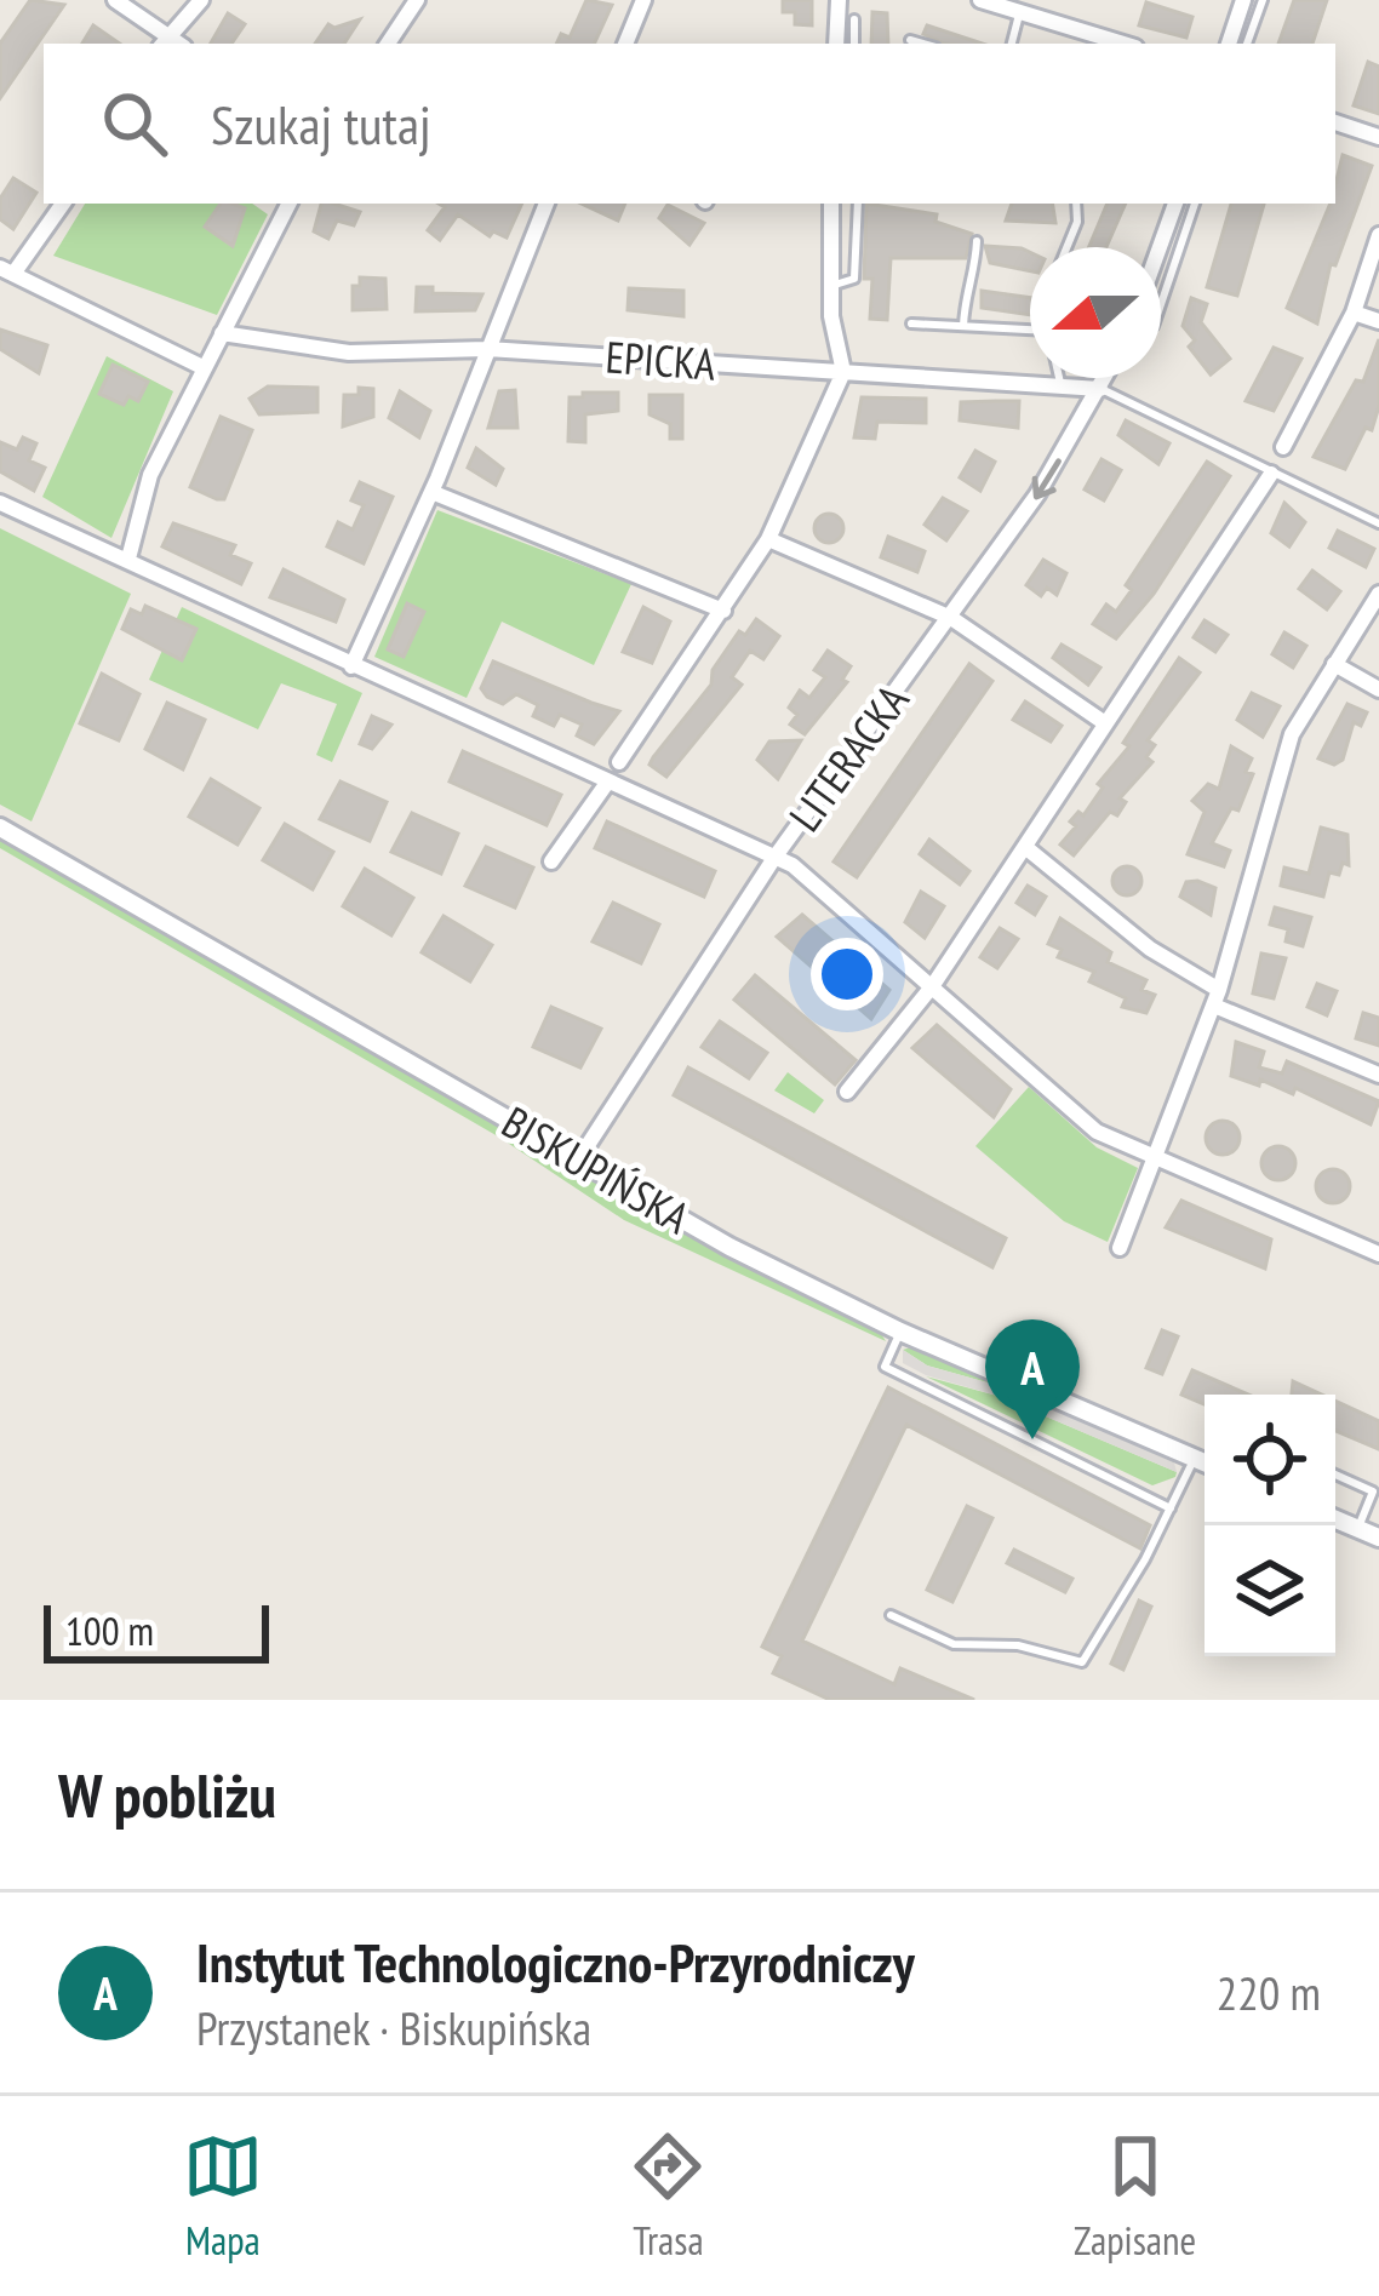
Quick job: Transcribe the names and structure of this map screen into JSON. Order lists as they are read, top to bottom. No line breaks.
{"streets":{"street":["EPICKA","LITERACKA","BISKUPIŃSKA"]},"crossings":[["EPICKA","LITERACKA"],["LITERACKA","BISKUPIŃSKA"]],"scale_bar":"100 m","north":"left","page":{"search":"Szukaj tutaj","pins":"A","scale":"100 m","heading":"W pobliżu","list":[{"mark":"A","name":"Instytut Technologiczno-Przyrodniczy","note":"Przystanek · Biskupińska","value":"220 m"}],"nav":["Mapa","Trasa","Zapisane"]}}
